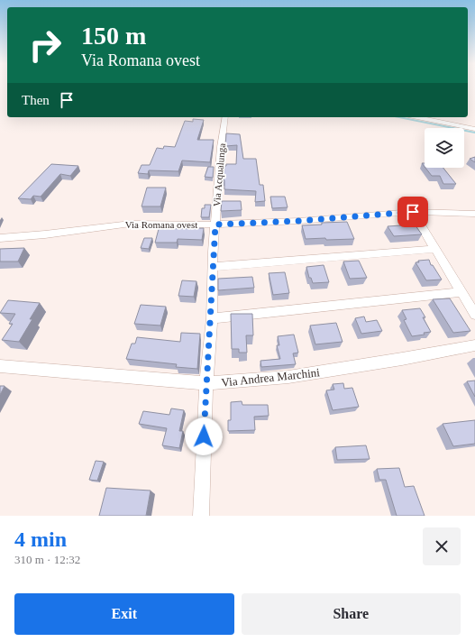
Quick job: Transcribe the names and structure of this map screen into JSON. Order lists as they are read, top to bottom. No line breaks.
{"streets":{"street":["Via Acqualunga","Via Romana ovest","Via Andrea Marchini"]},"crossings":[["Via Acqualunga","Via Romana ovest"],["Via Acqualunga","Via Andrea Marchini"]],"page":{"turn":["150 m","Via Romana ovest"],"then":"Then","heading":["4 min","310 m · 12:32"],"buttons":["Exit","Share"]}}
